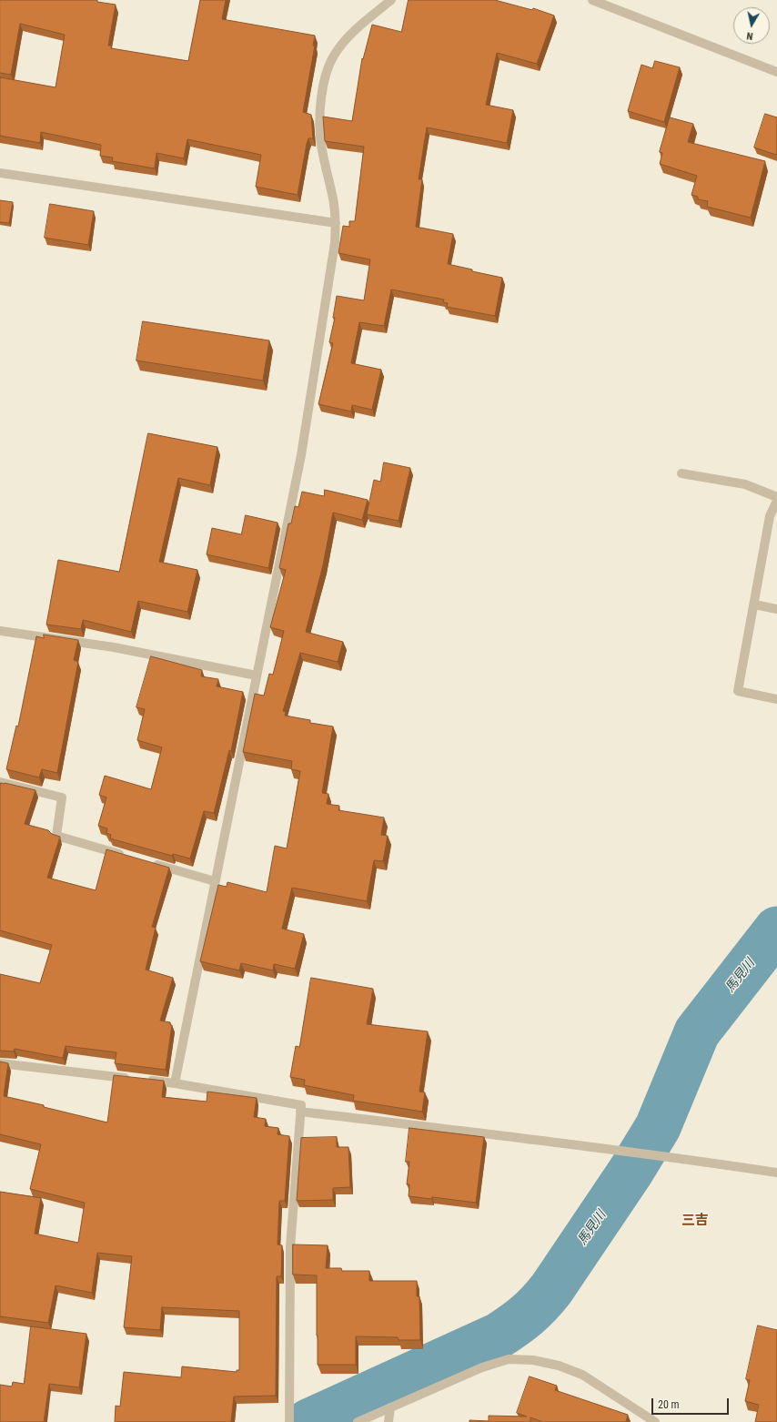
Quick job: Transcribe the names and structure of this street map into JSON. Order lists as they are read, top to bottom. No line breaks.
{"districts":["三吉"],"water":["馬見川"],"scale_bar":"20 m","north":"bottom"}
